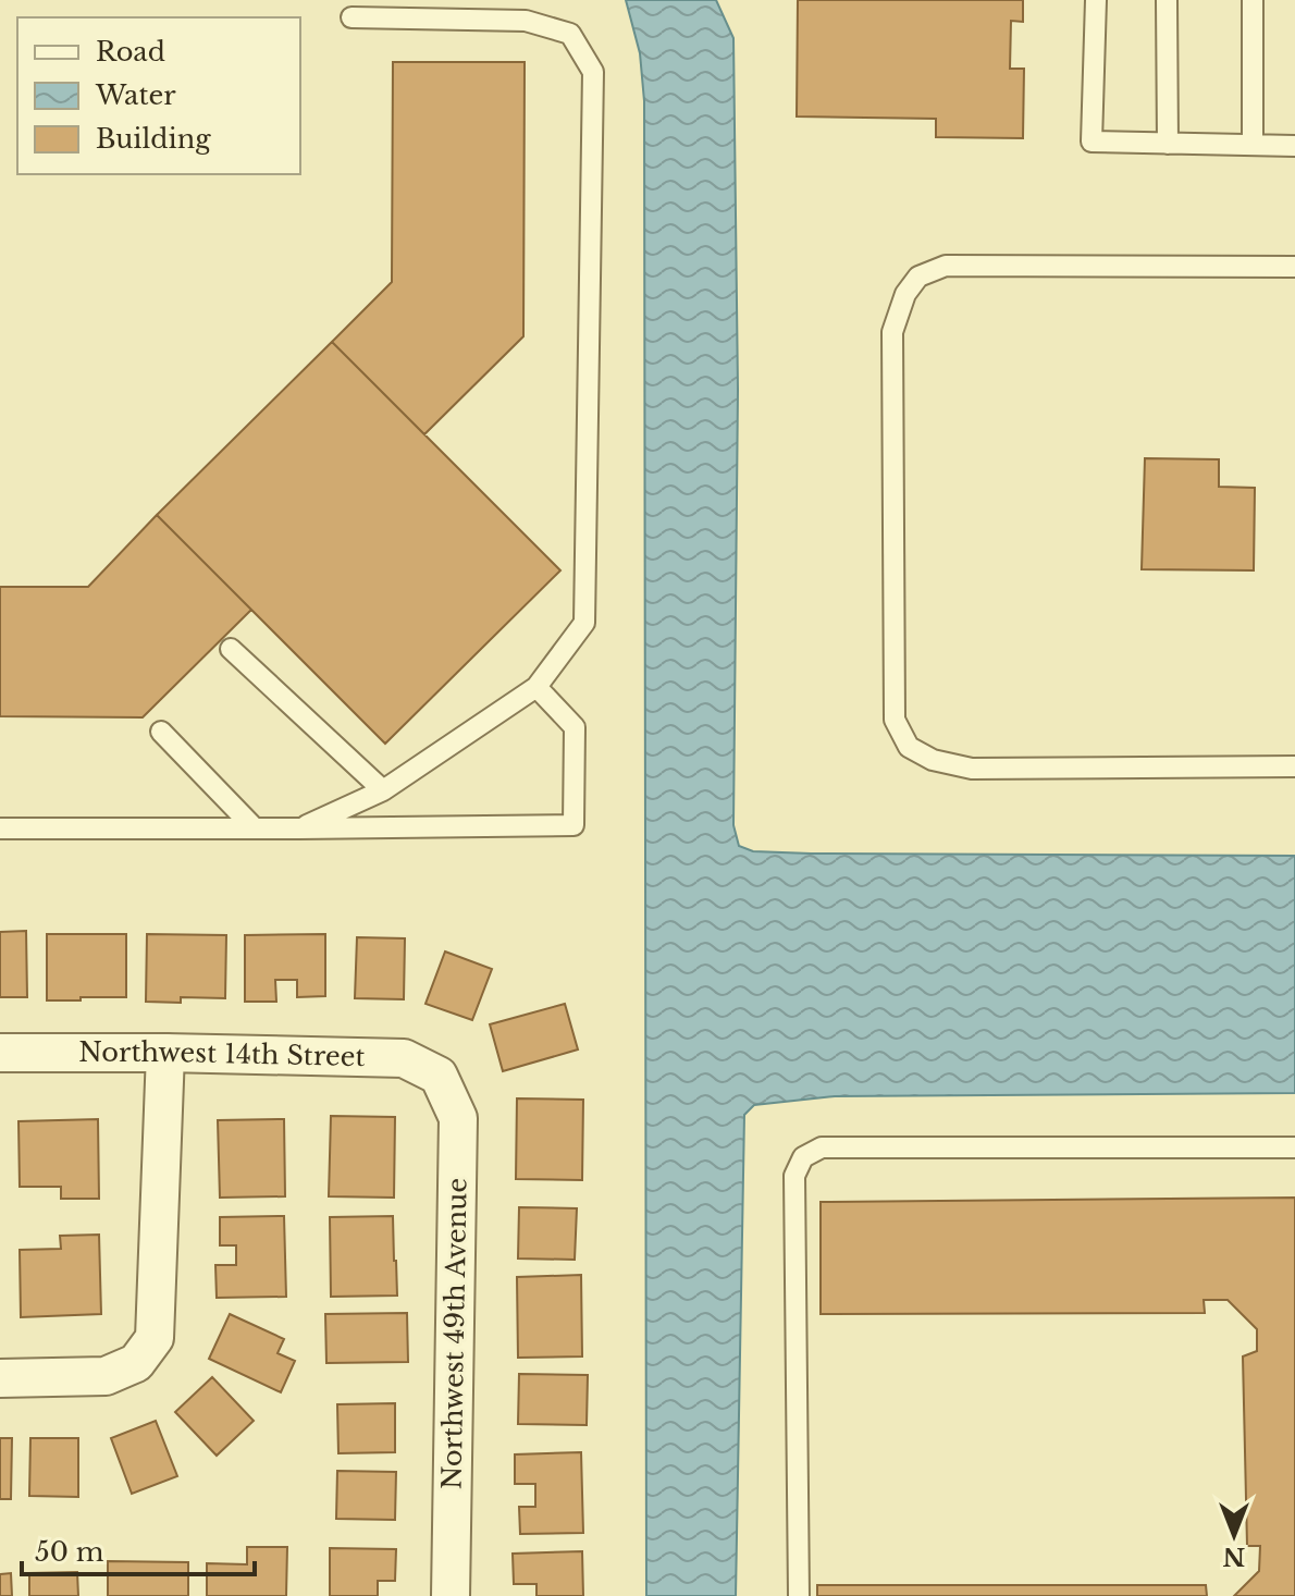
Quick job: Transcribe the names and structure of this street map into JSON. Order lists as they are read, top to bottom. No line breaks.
{"streets":{"street":["Northwest 14th Street","Northwest 49th Avenue"]},"crossings":[["Northwest 14th Street","Northwest 49th Avenue"]],"legend":["Road","Water","Building"],"scale_bar":"50 m","north":"bottom"}
